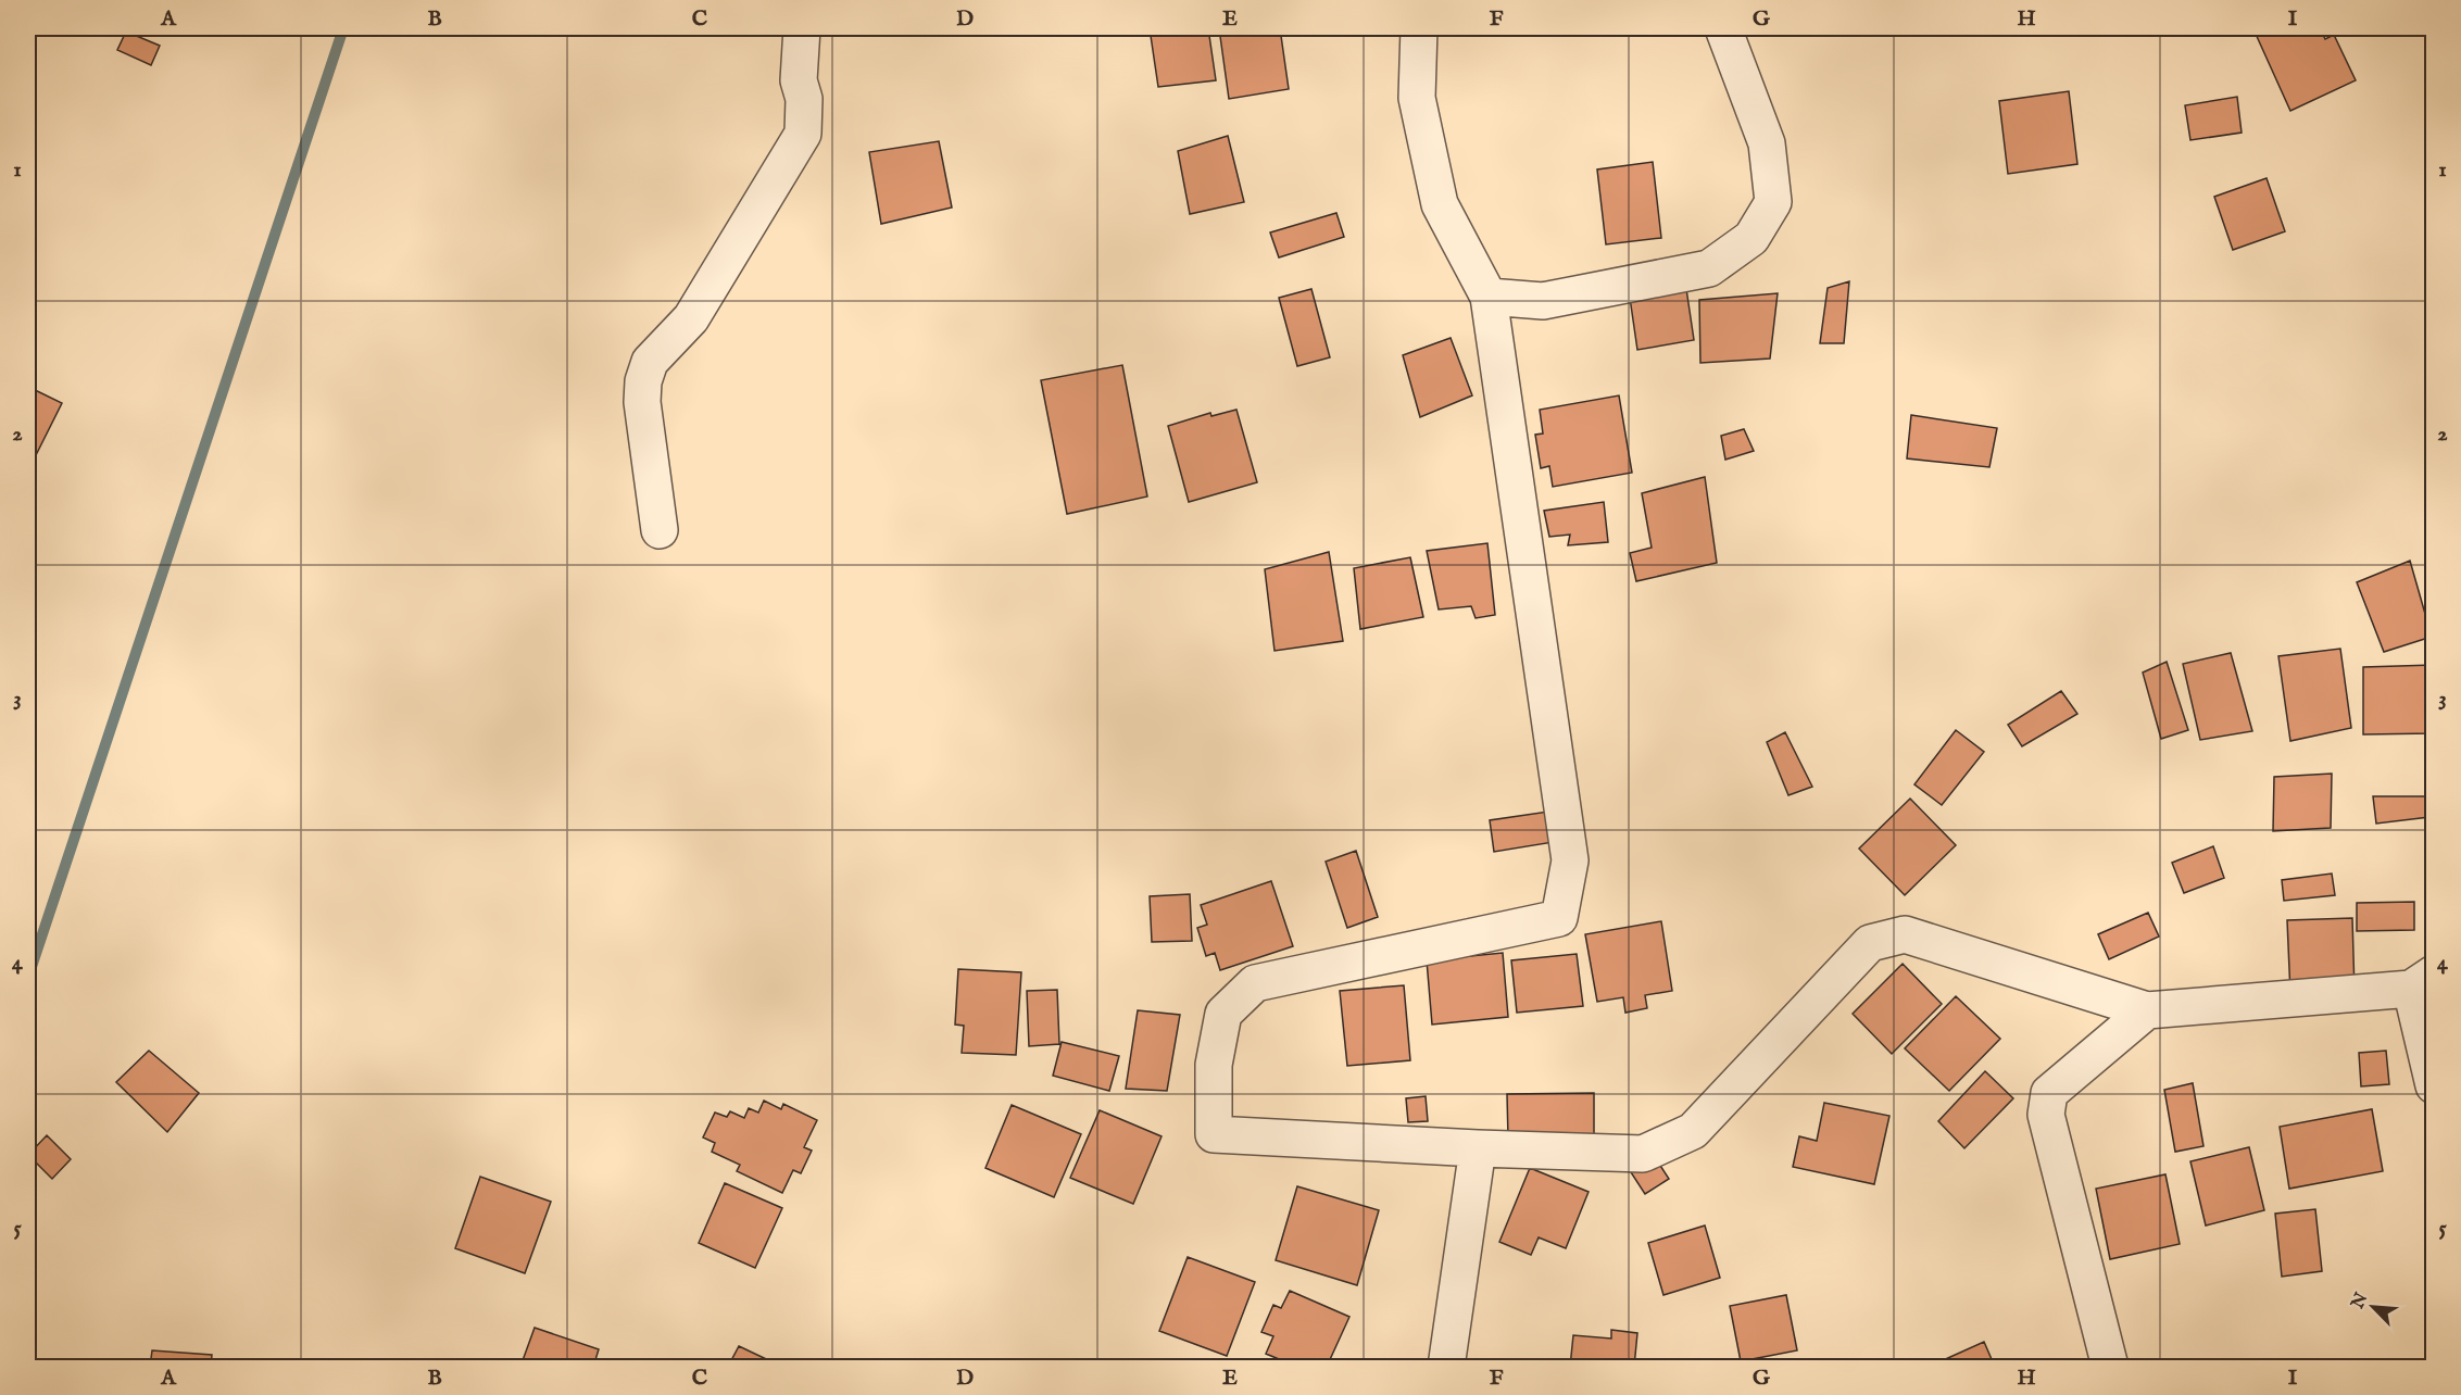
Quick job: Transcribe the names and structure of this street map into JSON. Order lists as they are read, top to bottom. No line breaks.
{"north":"top left","grid":{"columns":["A","B","C","D","E","F","G","H","I"],"rows":["1","2","3","4","5"]}}
